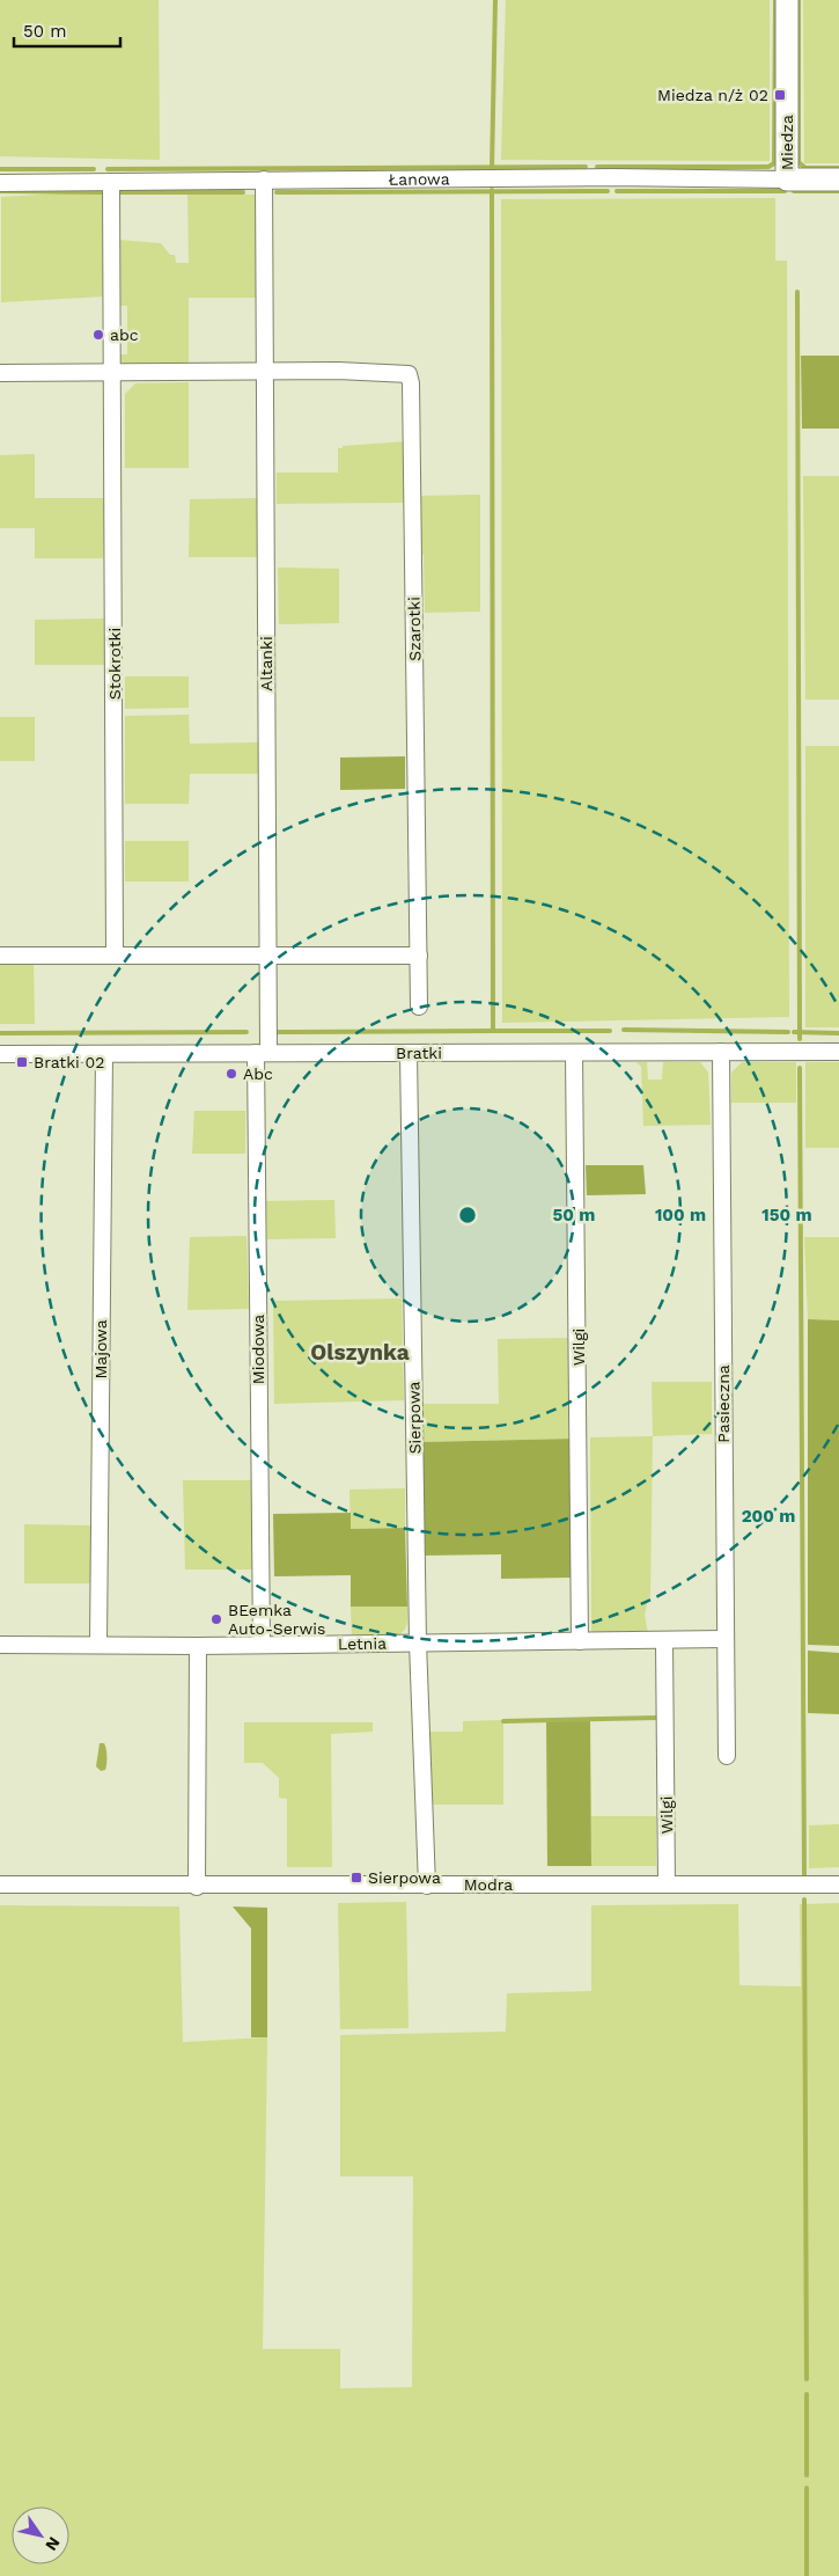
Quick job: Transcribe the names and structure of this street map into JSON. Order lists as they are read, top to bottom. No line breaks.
{"streets":{"street":["Miedza","Łanowa","Szarotki","Stokrotki","Altanki","Bratki","Wilgi","Majowa","Miodowa","Pasieczna","Sierpowa","Letnia","Modra"]},"crossings":[["Miedza","Łanowa"],["Łanowa","Stokrotki"],["Łanowa","Altanki"],["Szarotki","Altanki"],["Altanki","Bratki"],["Altanki","Miodowa"],["Bratki","Wilgi"],["Bratki","Majowa"],["Bratki","Miodowa"],["Bratki","Pasieczna"],["Bratki","Sierpowa"],["Wilgi","Letnia"],["Wilgi","Modra"],["Majowa","Letnia"],["Miodowa","Letnia"],["Pasieczna","Letnia"],["Sierpowa","Letnia"],["Sierpowa","Modra"]],"districts":["Olszynka"],"places":{"transit":["Miedza n/ż 02","Bratki 02","Sierpowa"],"other":["abc","Abc","BEemka Auto-Serwis"]},"scale_bar":"50 m","north":"bottom right","rings":["50 m","100 m","150 m","200 m"]}
